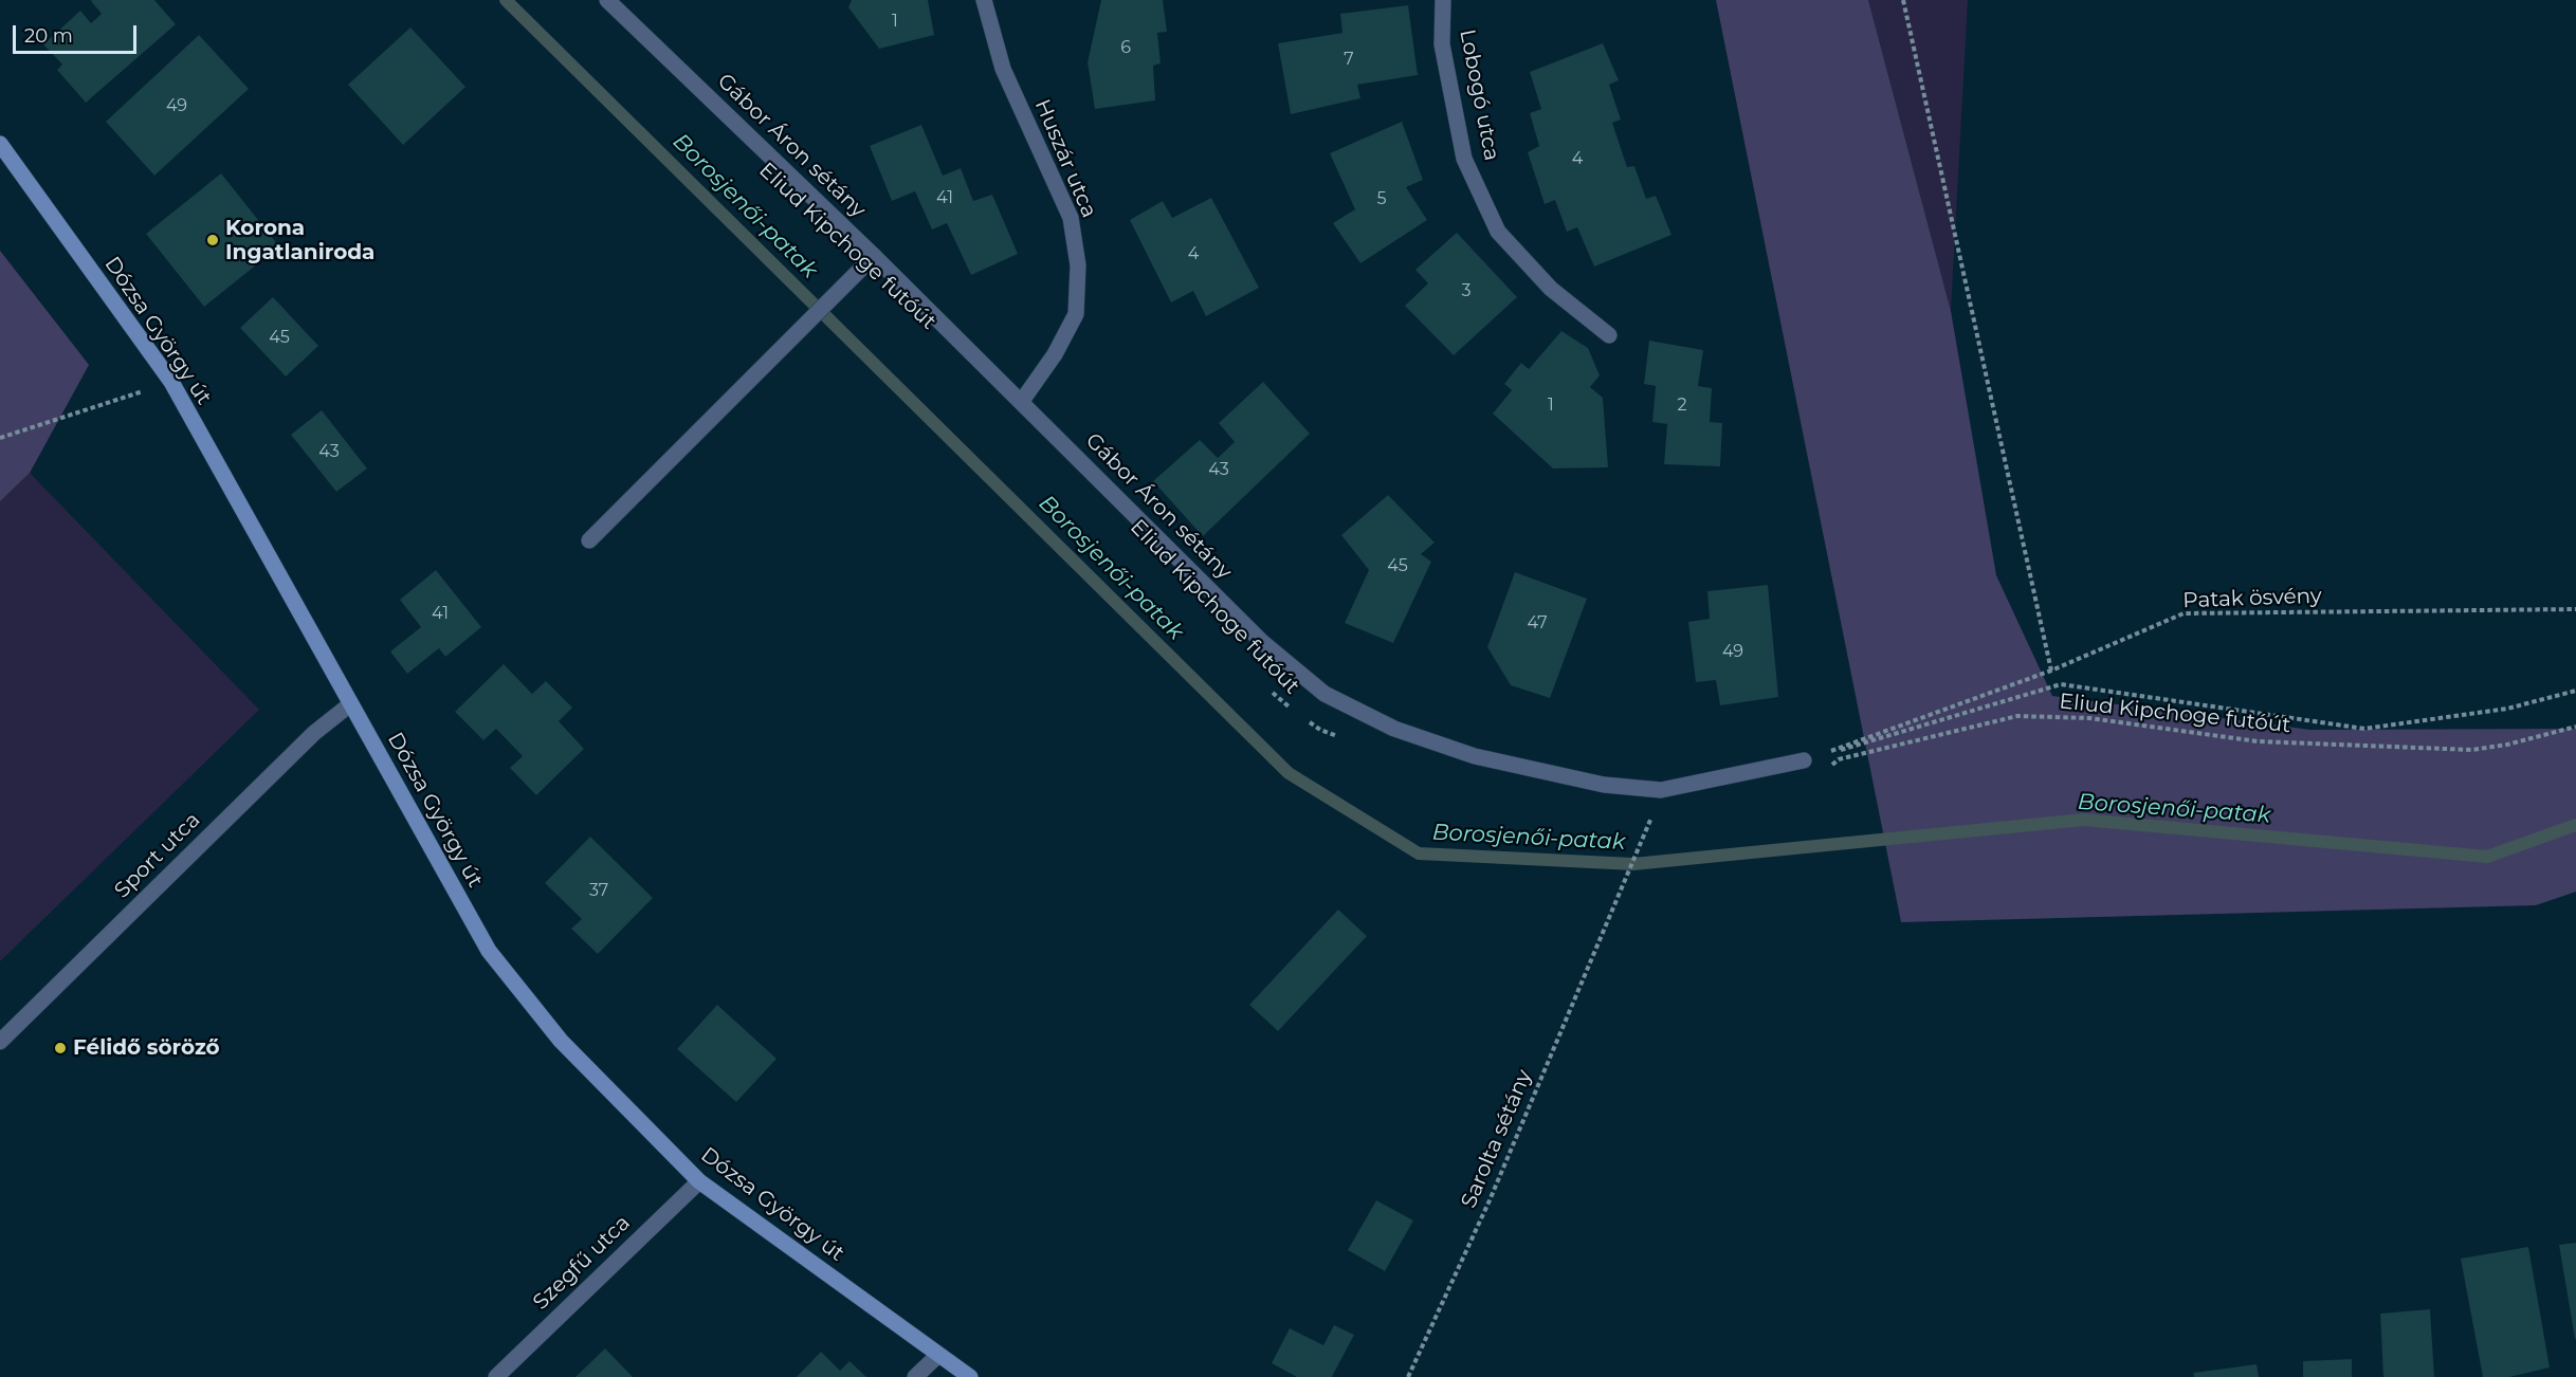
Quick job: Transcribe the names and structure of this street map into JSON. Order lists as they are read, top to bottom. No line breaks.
{"streets":{"main road":["Dózsa György út"],"street":["Lobogó utca","Gábor Áron sétány","Huszár utca","Sport utca","Szegfű utca"],"path":["Eliud Kipchoge futóút","Patak ösvény","Sarolta sétány"]},"crossings":[["Gábor Áron sétány","Huszár utca"],["Gábor Áron sétány","Patak ösvény"],["Dózsa György út","Sport utca"],["Dózsa György út","Szegfű utca"]],"water":["Borosjenői-patak"],"places":["Korona Ingatlaniroda","Félidő söröző"],"house_numbers":["1","6","7","49","4","41","5","4","3","45","1","2","43","43","45","41","47","49","37"],"scale_bar":"20 m"}
